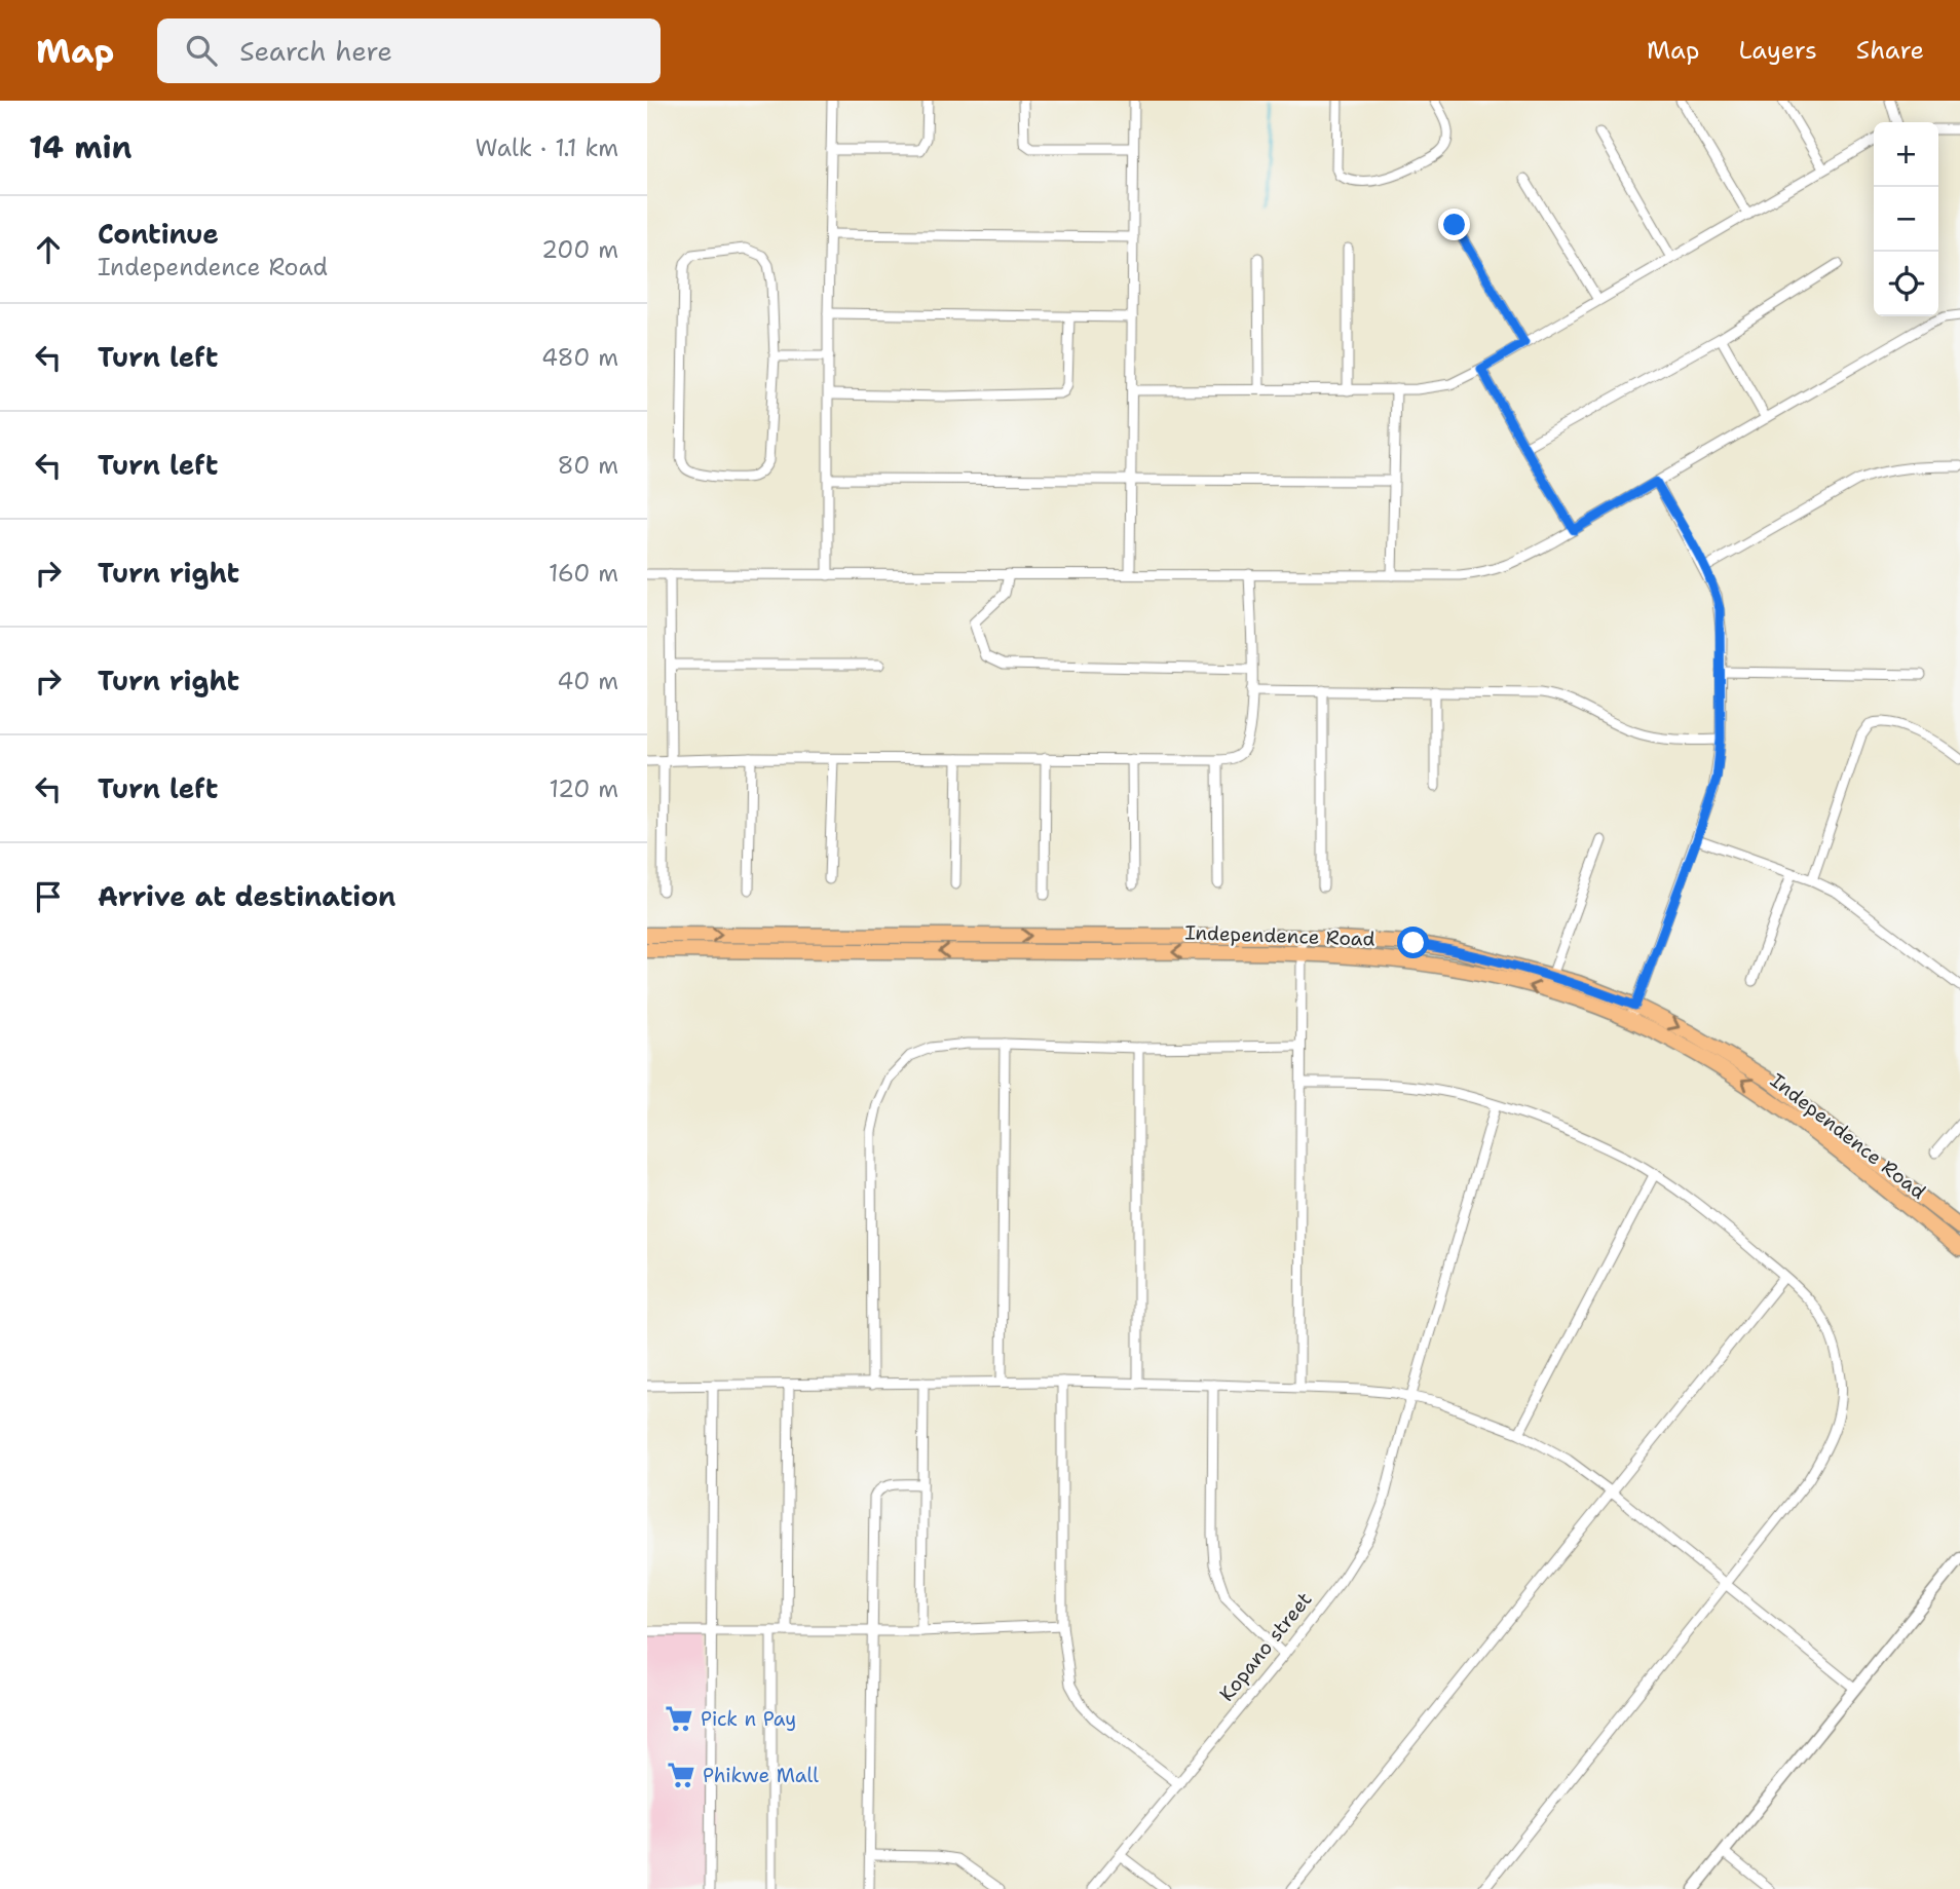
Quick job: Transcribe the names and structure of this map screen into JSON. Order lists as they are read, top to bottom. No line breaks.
{"streets":{"main road":["Independence Road"],"street":["Kopano street"]},"places":{"supermarket":["Pick n Pay","Phikwe Mall"]},"page":{"header":"Map","search":"Search here","nav":["Map","Layers","Share"],"heading":["14 min","Walk · 1.1 km"],"map_buttons":["+","−"],"list":[["Continue","Independence Road","200 m"],["Turn left","480 m"],["Turn left","80 m"],["Turn right","160 m"],["Turn right","40 m"],["Turn left","120 m"],"Arrive at destination"]}}
